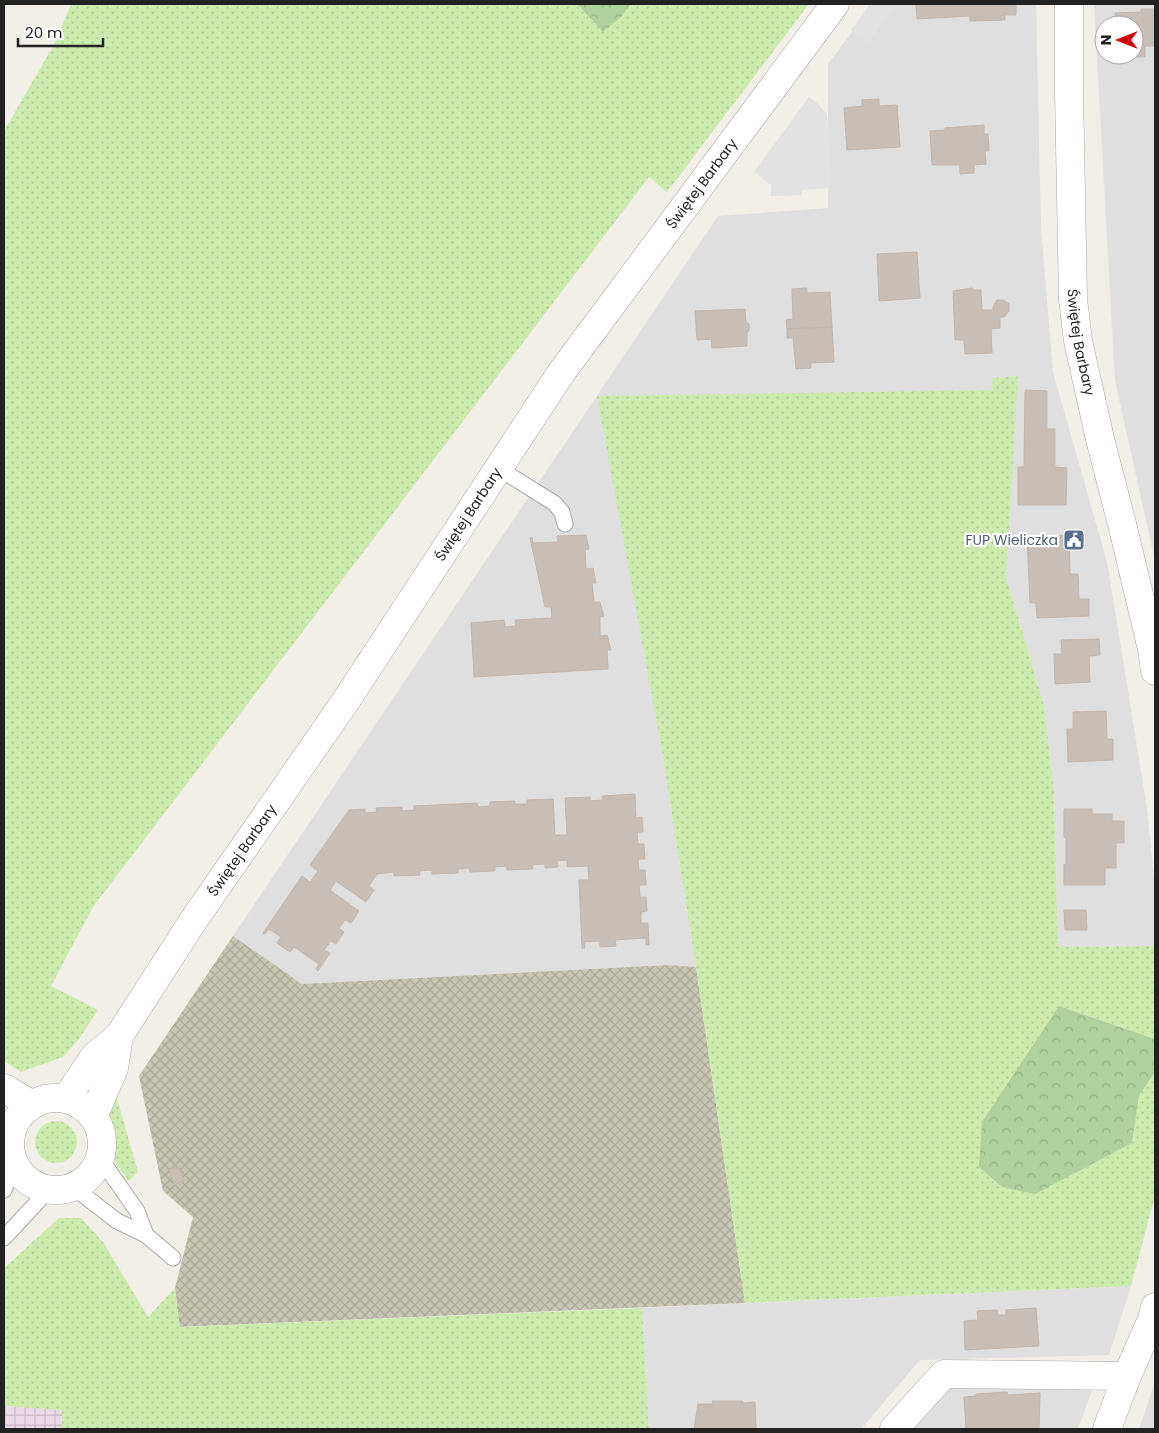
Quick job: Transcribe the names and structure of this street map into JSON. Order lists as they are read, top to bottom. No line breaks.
{"streets":{"street":["Świętej Barbary"]},"places":{"public building":["FUP Wieliczka"]},"scale_bar":"20 m","north":"left"}
